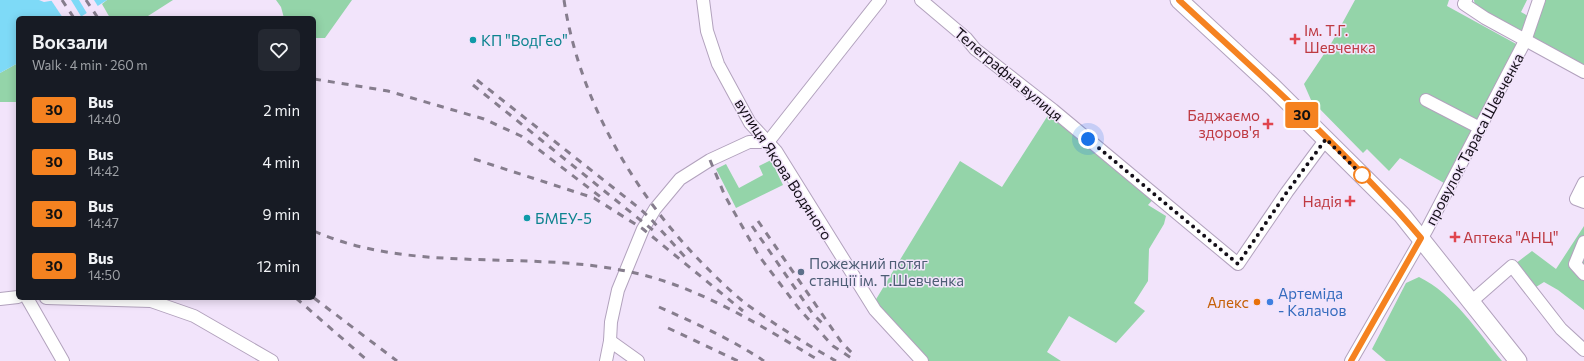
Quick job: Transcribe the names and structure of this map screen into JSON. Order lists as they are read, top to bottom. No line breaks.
{"streets":{"street":["Телеграфна вулиця","провулок Тараса Шевченка","вулиця Якова Водяного"]},"places":{"health":["Ім. Т.Г. Шевченка","Баджаємо здоров'я","Надія","Аптека \"АНЦ\""],"other":["КП \"ВодГео\"","БМЕУ-5","Пожежний потяг станції ім. Т.Шевченка","Алекс","Артеміда - Калачов"]},"lines":["bus line 30"],"page":{"on_map":"30","heading":["Вокзали","Walk · 4 min · 260 m"],"list":[{"mark":"30","name":"Bus","note":"14:40","value":"2 min"},{"mark":"30","name":"Bus","note":"14:42","value":"4 min"},{"mark":"30","name":"Bus","note":"14:47","value":"9 min"},{"mark":"30","name":"Bus","note":"14:50","value":"12 min"}]}}
